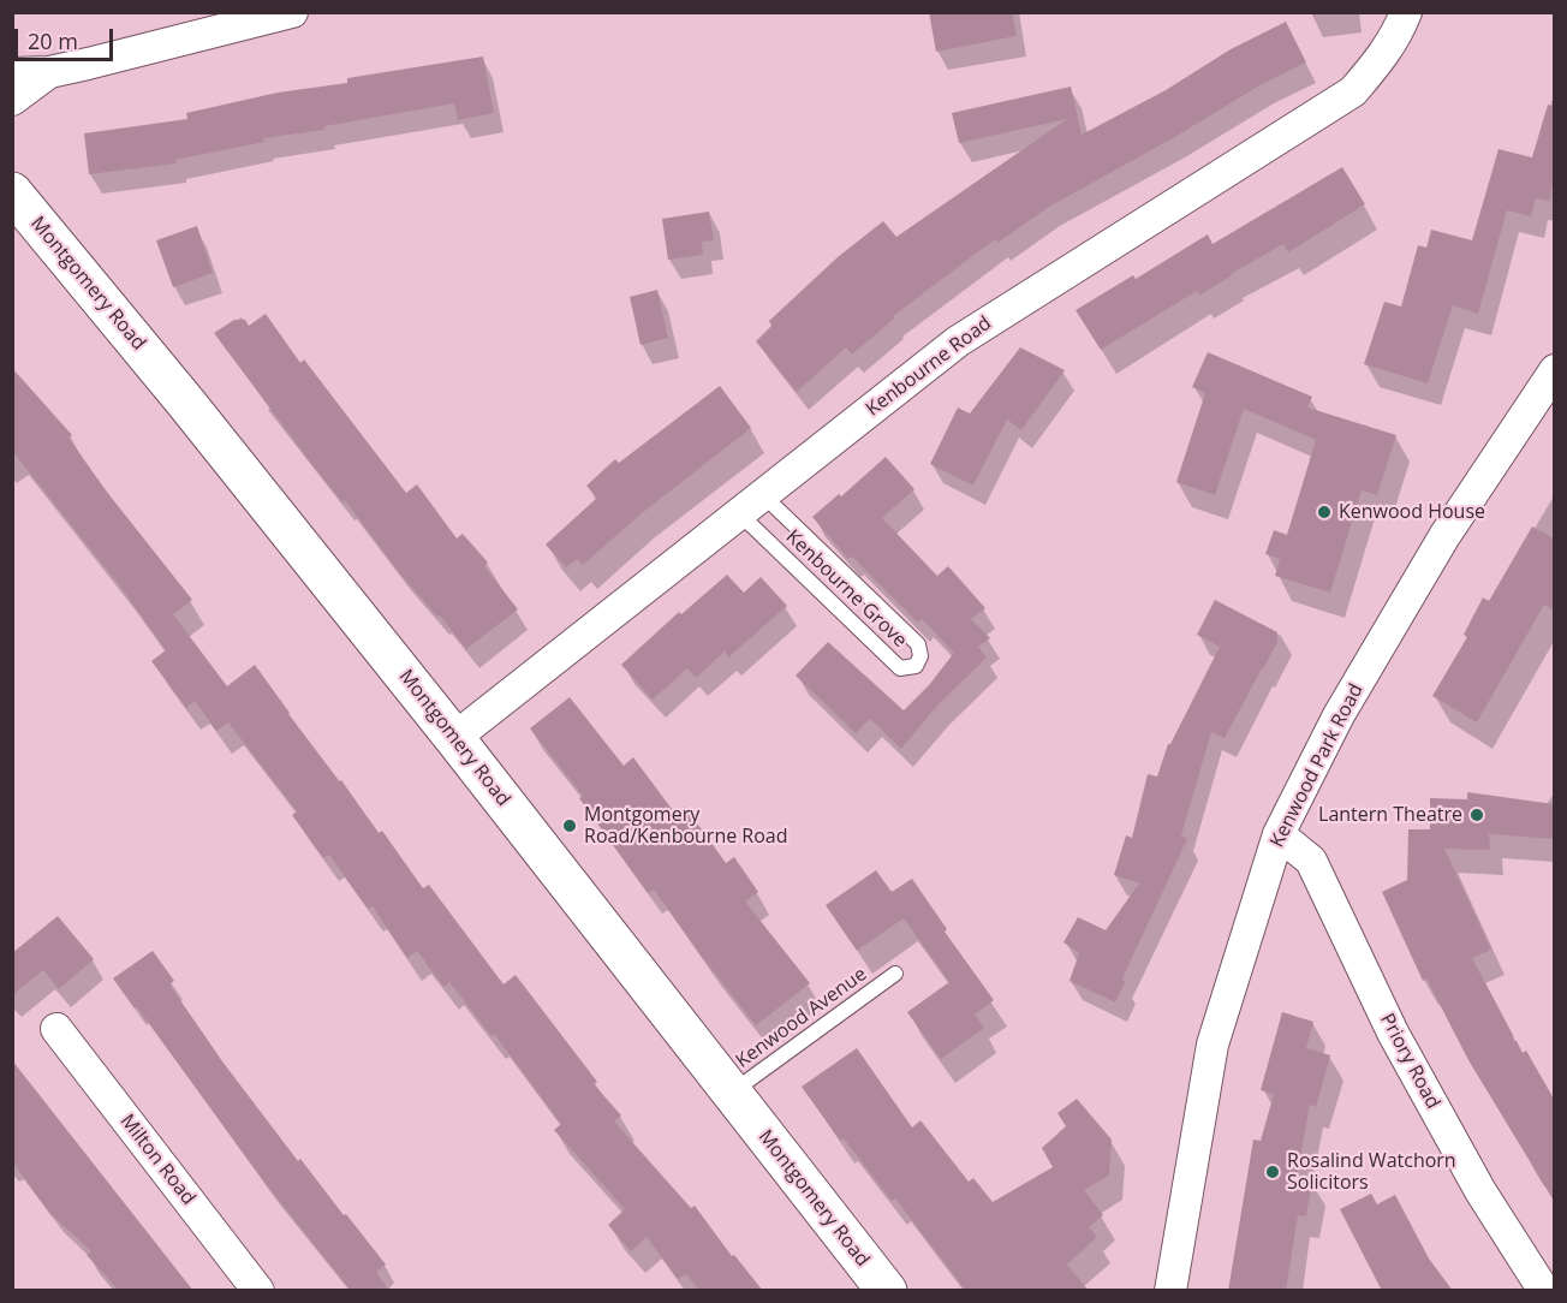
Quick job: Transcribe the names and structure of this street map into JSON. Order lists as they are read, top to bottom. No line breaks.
{"streets":{"street":["Montgomery Road","Kenbourne Road","Kenwood Park Road","Priory Road","Milton Road"],"lane":["Kenbourne Grove","Kenwood Avenue"]},"crossings":[["Montgomery Road","Kenbourne Road"],["Montgomery Road","Kenwood Avenue"],["Kenbourne Road","Kenbourne Grove"],["Kenwood Park Road","Priory Road"]],"places":["Kenwood House","Lantern Theatre","Montgomery Road/Kenbourne Road","Rosalind Watchorn Solicitors"],"scale_bar":"20 m"}
